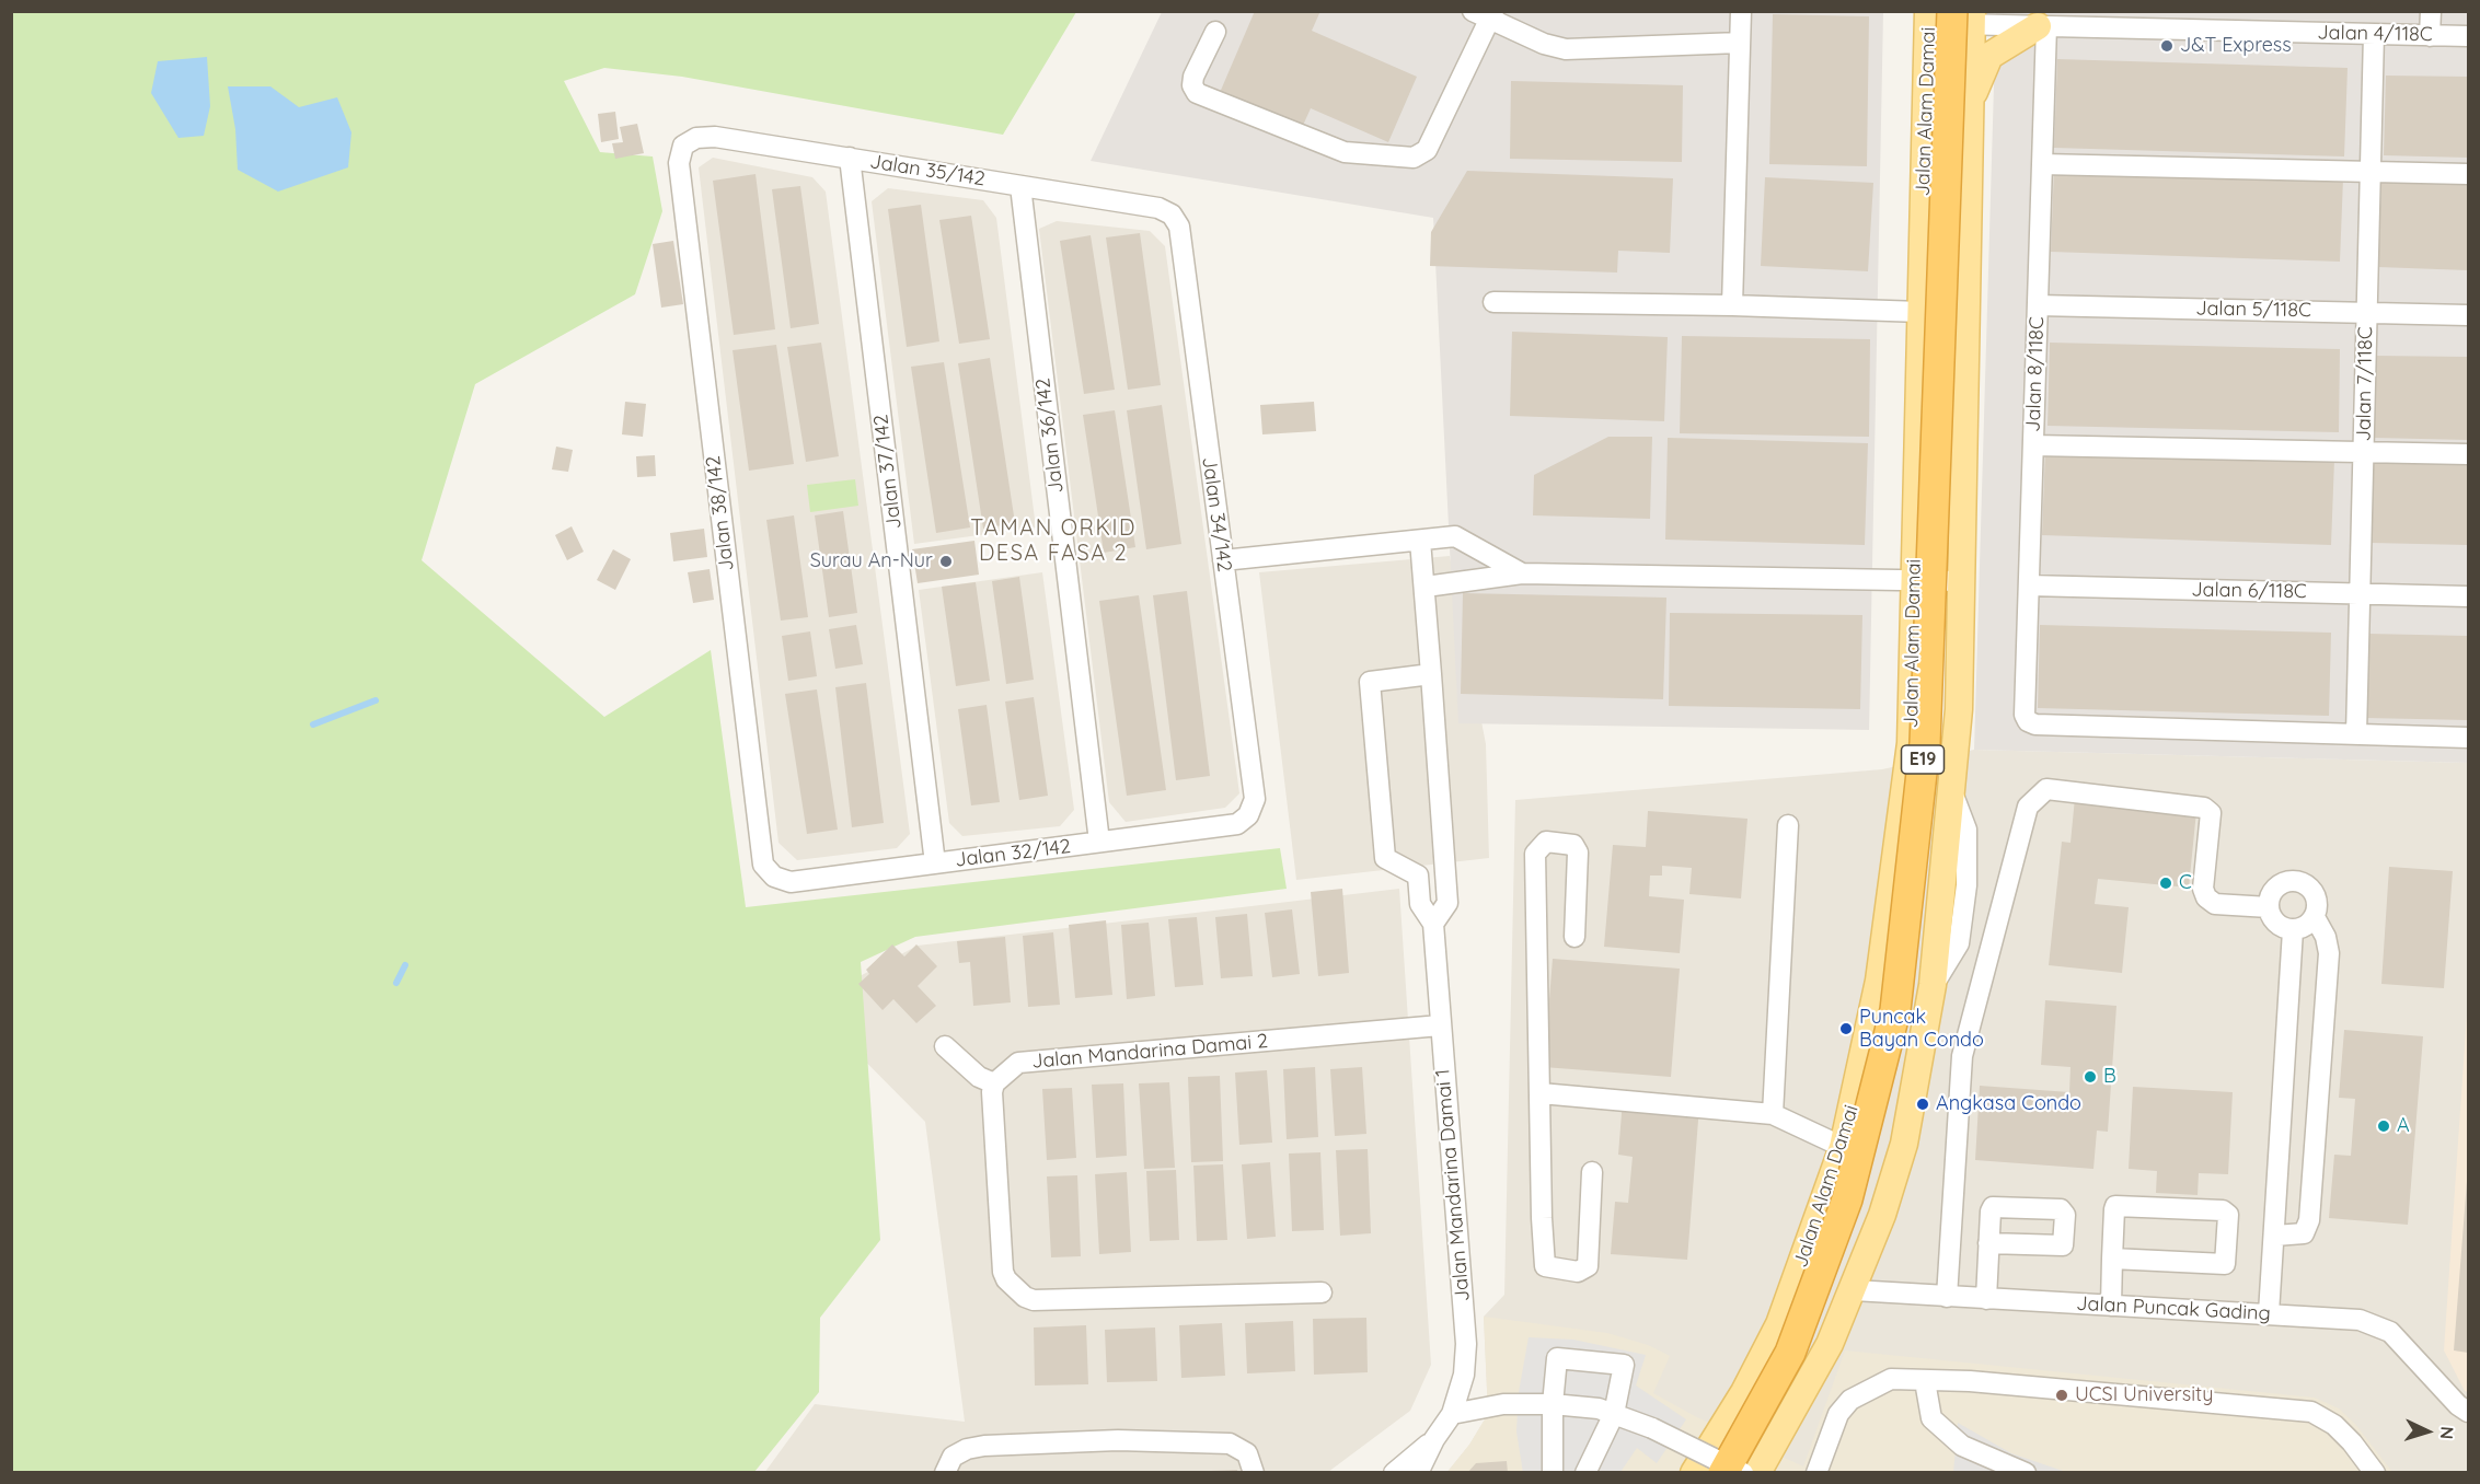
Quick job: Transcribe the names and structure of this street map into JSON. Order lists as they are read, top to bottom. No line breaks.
{"streets":{"highway":["E19"],"main road":["Jalan Alam Damai"],"street":["Jalan 4/118C","Jalan 35/142","Jalan 5/118C","Jalan 8/118C","Jalan 7/118C","Jalan 36/142","Jalan 37/142","Jalan 38/142","Jalan 34/142","Jalan 6/118C","Jalan 32/142","Jalan Mandarina Damai 2","Jalan Mandarina Damai 1","Jalan Puncak Gading"]},"crossings":[["Jalan 4/118C","Jalan Alam Damai"],["Jalan 4/118C","Jalan 8/118C"],["Jalan 4/118C","Jalan 7/118C"],["Jalan 4/118C","E19"],["Jalan Alam Damai","E19"],["Jalan Alam Damai","Jalan Puncak Gading"],["Jalan 35/142","Jalan 36/142"],["Jalan 35/142","Jalan 37/142"],["Jalan 35/142","Jalan 38/142"],["Jalan 35/142","Jalan 34/142"],["Jalan 5/118C","Jalan 8/118C"],["Jalan 5/118C","Jalan 7/118C"],["Jalan 8/118C","Jalan 7/118C"],["Jalan 8/118C","Jalan 6/118C"],["Jalan 7/118C","Jalan 6/118C"],["Jalan 36/142","Jalan 32/142"],["Jalan 37/142","Jalan 32/142"],["Jalan 38/142","Jalan 32/142"],["Jalan 34/142","Jalan 32/142"],["Jalan Mandarina Damai 2","Jalan Mandarina Damai 1"]],"districts":["TAMAN ORKID DESA FASA 2"],"places":["J&T Express","Surau An-Nur","C","Puncak Bayan Condo","B","Angkasa Condo","A","UCSI University"],"north":"right"}
